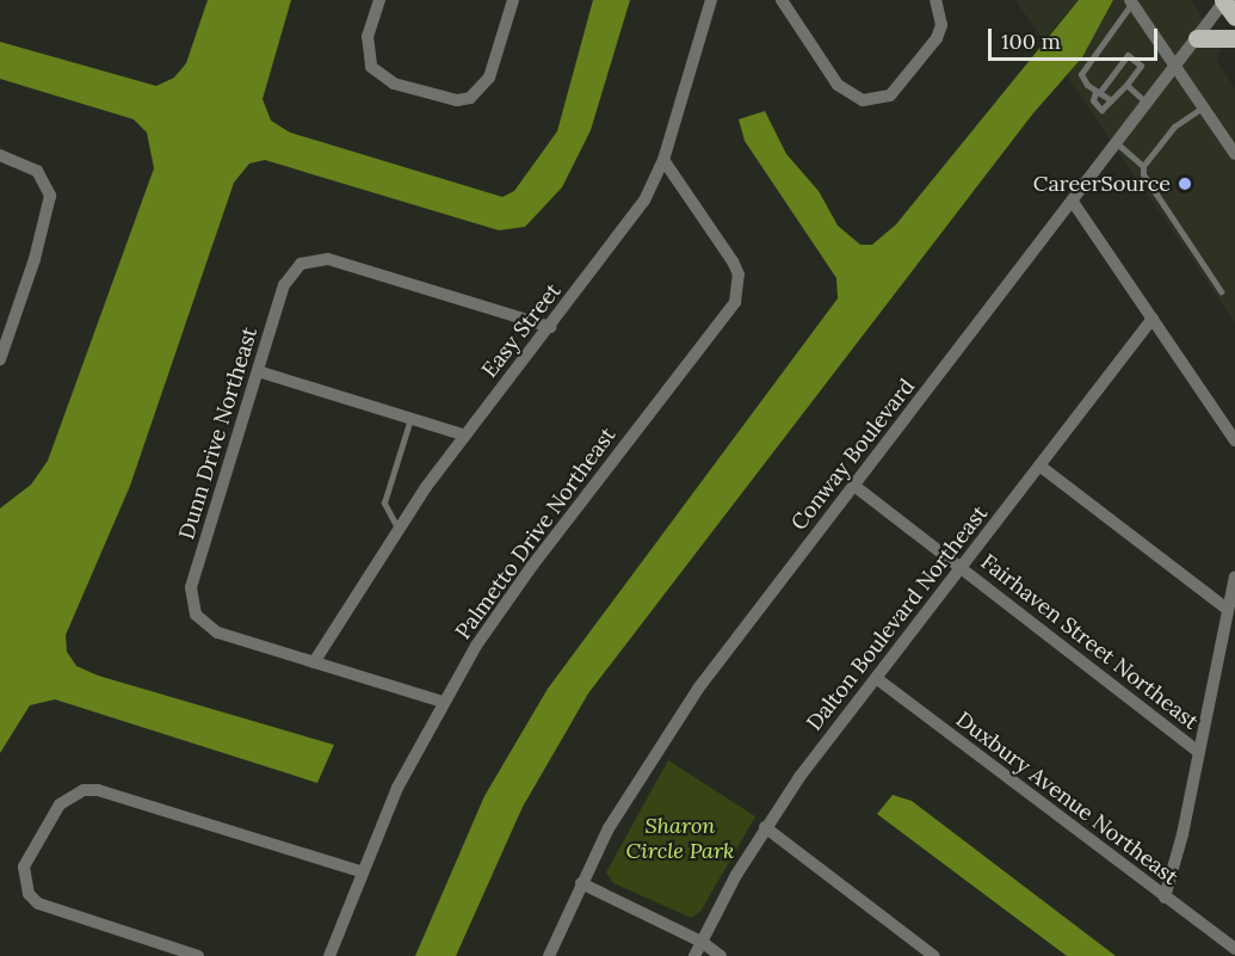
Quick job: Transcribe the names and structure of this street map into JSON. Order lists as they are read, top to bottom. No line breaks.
{"streets":{"street":["Easy Street","Dunn Drive Northeast","Conway Boulevard","Palmetto Drive Northeast","Dalton Boulevard Northeast","Fairhaven Street Northeast","Duxbury Avenue Northeast"]},"crossings":[["Easy Street","Dunn Drive Northeast"],["Easy Street","Palmetto Drive Northeast"],["Dunn Drive Northeast","Palmetto Drive Northeast"],["Conway Boulevard","Fairhaven Street Northeast"],["Dalton Boulevard Northeast","Fairhaven Street Northeast"],["Dalton Boulevard Northeast","Duxbury Avenue Northeast"]],"parks":["Sharon Circle Park"],"places":["CareerSource"],"scale_bar":"100 m"}
